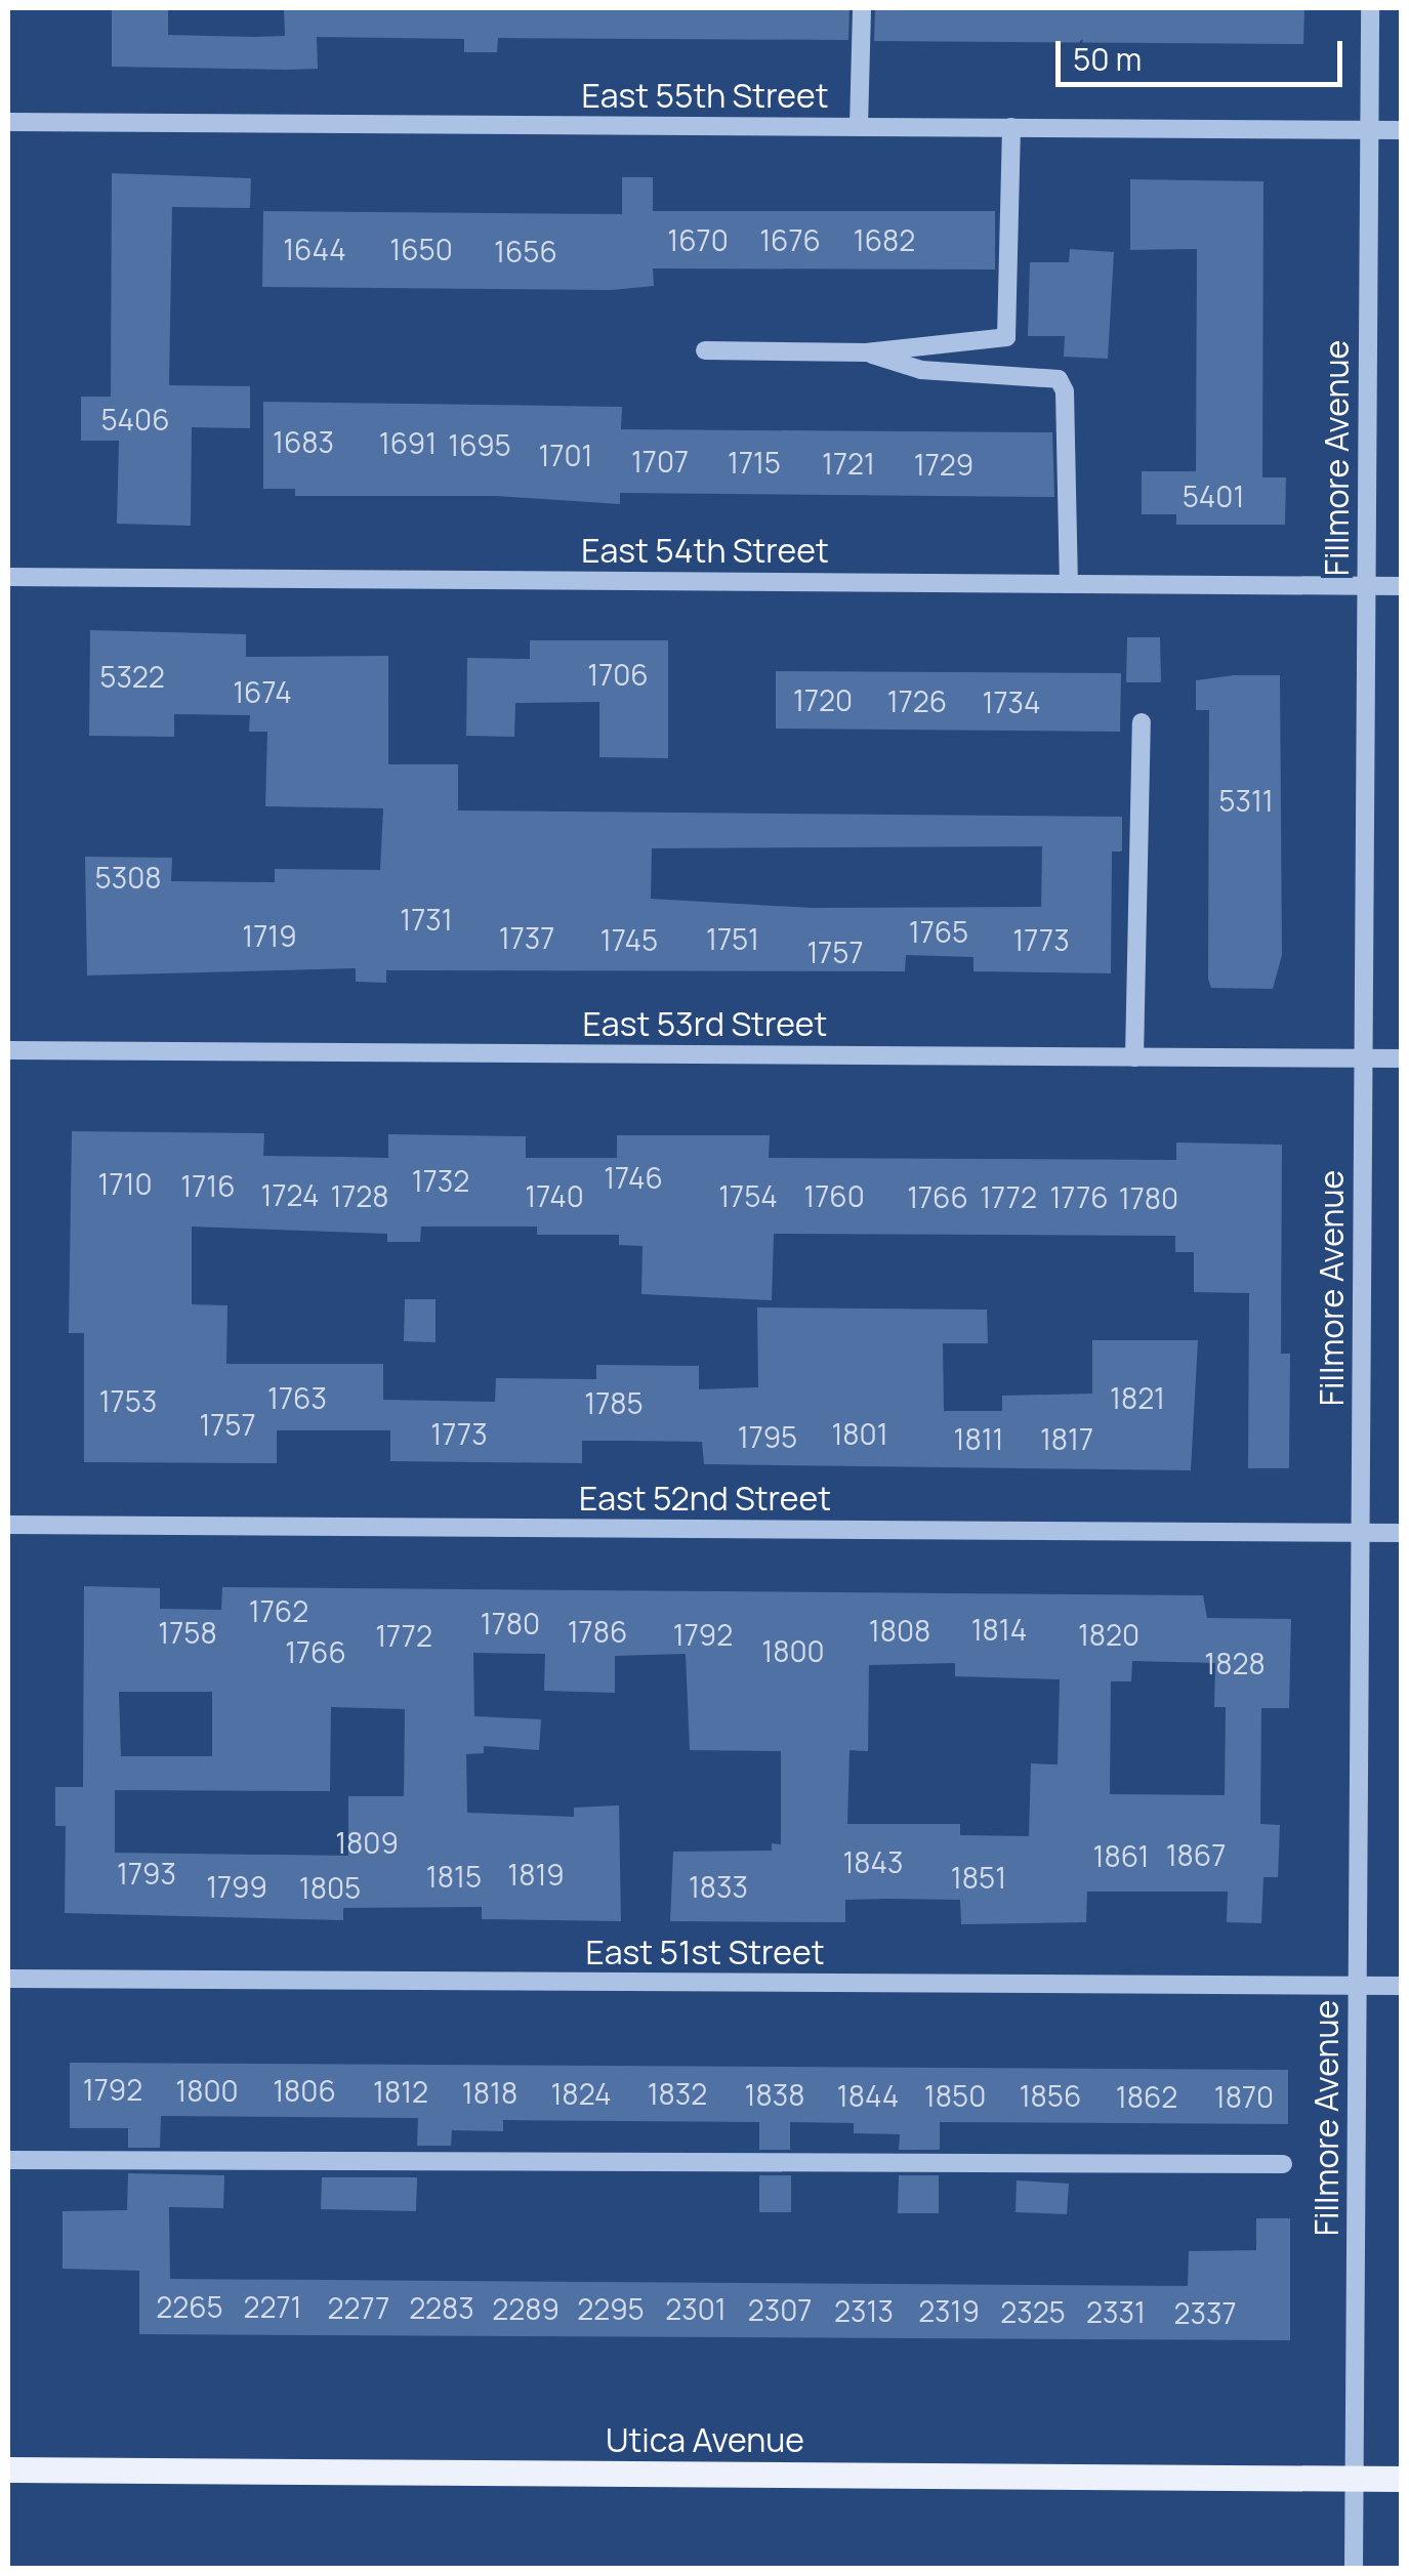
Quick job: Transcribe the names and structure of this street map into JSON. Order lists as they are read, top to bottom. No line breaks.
{"streets":{"main road":["Utica Avenue"],"street":["East 55th Street","Fillmore Avenue","East 54th Street","East 53rd Street","East 52nd Street","East 51st Street"]},"crossings":[["East 55th Street","Fillmore Avenue"],["Fillmore Avenue","East 54th Street"],["Fillmore Avenue","East 53rd Street"],["Fillmore Avenue","East 52nd Street"],["Fillmore Avenue","East 51st Street"],["Fillmore Avenue","Utica Avenue"]],"house_numbers":["1670","1676","1682","1644","1650","1656","5406","1683","1691","1695","1701","1707","1715","1721","1729","5401","1706","5322","1674","1720","1726","1734","5311","5308","1731","1765","1719","1737","1751","1745","1773","1757","1746","1732","1710","1716","1724","1728","1740","1754","1760","1766","1772","1776","1780","1763","1821","1753","1785","1757","1773","1801","1795","1811","1817","1762","1780","1814","1808","1786","1758","1792","1820","1772","1800","1766","1828","1809","1867","1861","1843","1793","1819","1815","1851","1799","1833","1805","1792","1800","1806","1812","1818","1824","1832","1838","1844","1850","1856","1862","1870","2265","2271","2277","2283","2289","2295","2301","2307","2313","2319","2325","2331","2337"],"scale_bar":"50 m"}
